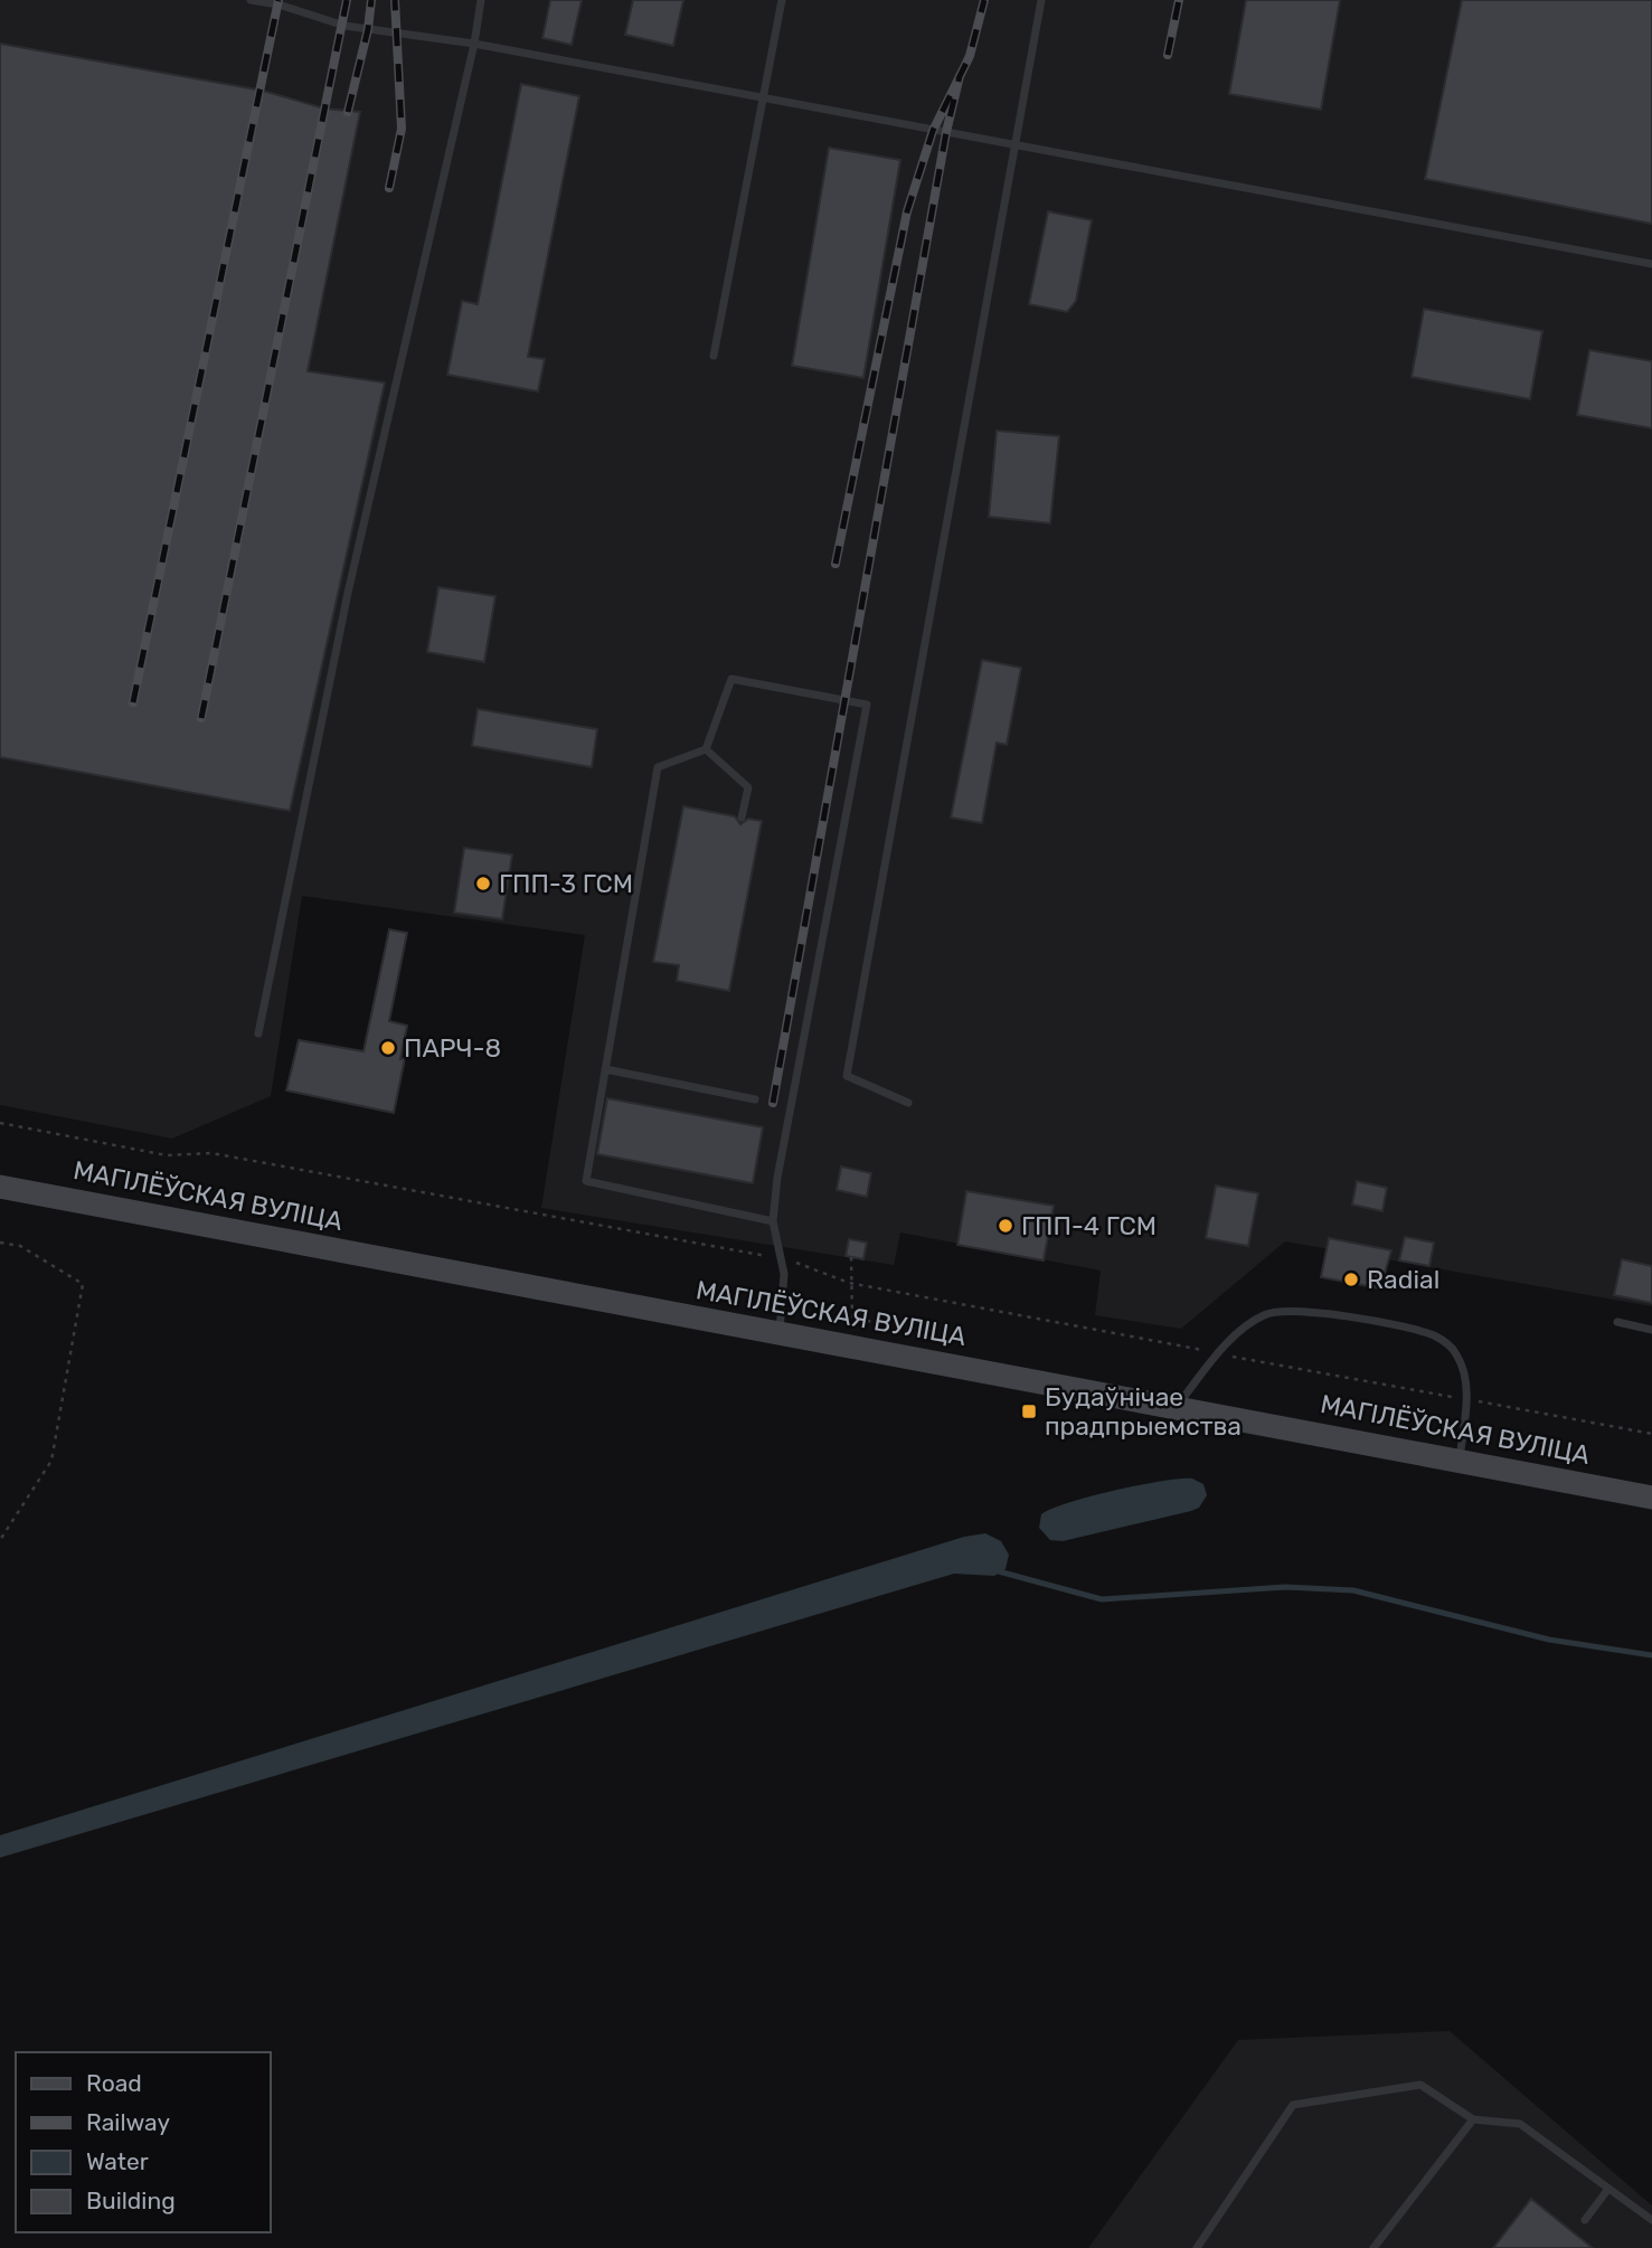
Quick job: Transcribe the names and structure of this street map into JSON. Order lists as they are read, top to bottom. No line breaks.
{"streets":{"street":["МАГІЛЁЎСКАЯ ВУЛІЦА"]},"places":{"other":["ГПП-3 ГСМ","ПАРЧ-8","ГПП-4 ГСМ","Radial"],"transit":["Будаўнічае прадпрыемства"]},"legend":["Road","Railway","Water","Building"]}
